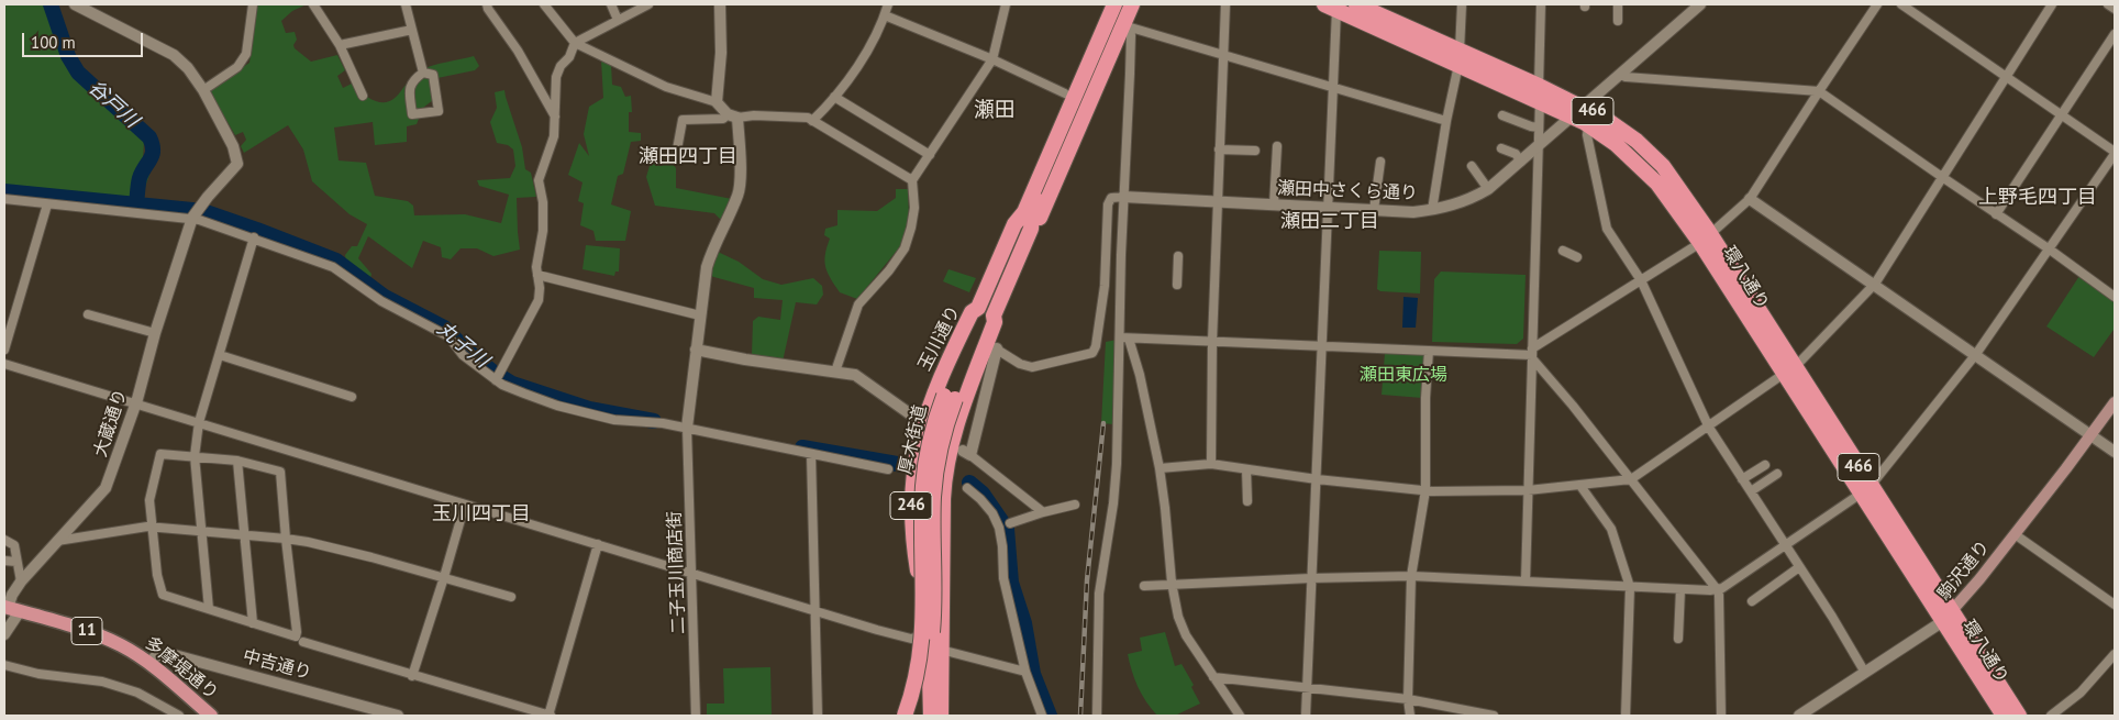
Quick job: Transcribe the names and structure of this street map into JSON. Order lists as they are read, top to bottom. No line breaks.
{"streets":{"highway":["466","環八通り","玉川通り","厚木街道","246"],"main road":["駒沢通り","11","多摩堤通り"],"street":["瀬田中さくら通り","大蔵通り","二子玉川商店街","中吉通り"]},"crossings":[["瀬田中さくら通り","環八通り"],["環八通り","駒沢通り"],["玉川通り","厚木街道"],["玉川通り","246"],["大蔵通り","多摩堤通り"],["厚木街道","246"],["中吉通り","多摩堤通り"]],"districts":["瀬田","瀬田四丁目","上野毛四丁目","瀬田二丁目","玉川四丁目"],"water":["谷戸川","丸子川"],"parks":["瀬田東広場"],"scale_bar":"100 m"}
